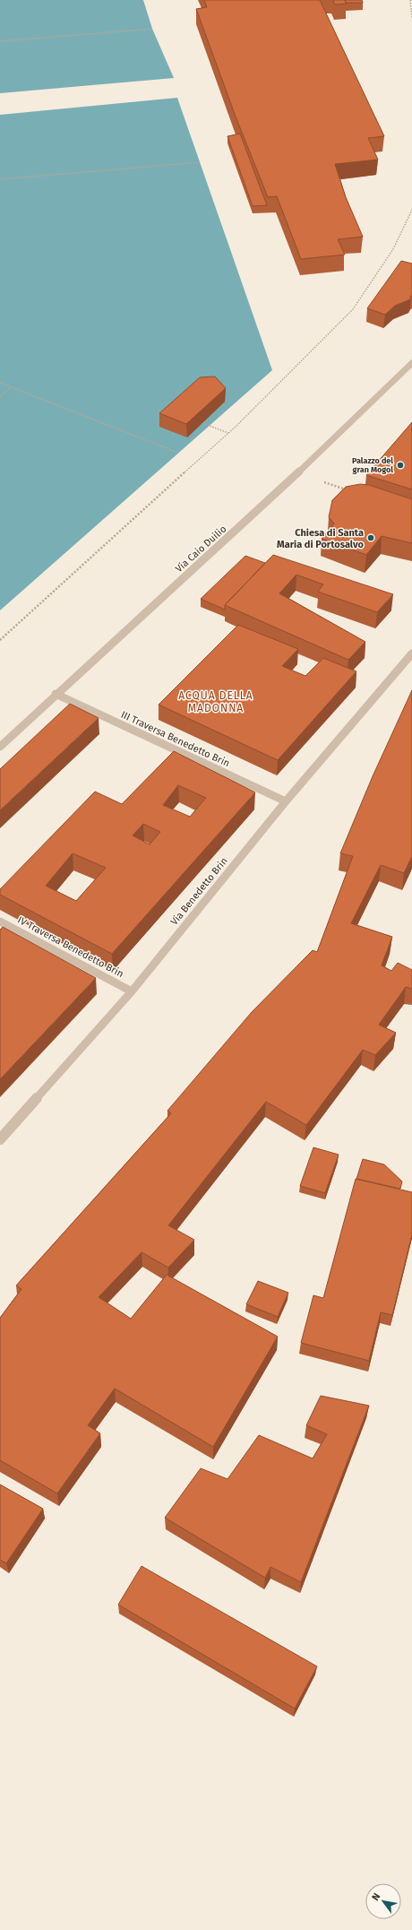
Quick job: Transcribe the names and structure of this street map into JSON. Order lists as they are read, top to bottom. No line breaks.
{"streets":{"street":["Via Caio Duilio","III Traversa Benedetto Brin","Via Benedetto Brin","IV Traversa Benedetto Brin"]},"crossings":[["Via Caio Duilio","III Traversa Benedetto Brin"],["III Traversa Benedetto Brin","Via Benedetto Brin"],["Via Benedetto Brin","IV Traversa Benedetto Brin"]],"districts":["ACQUA DELLA MADONNA"],"places":["Palazzo del gran Mogol","Chiesa di Santa Maria di Portosalvo"],"north":"top left"}
